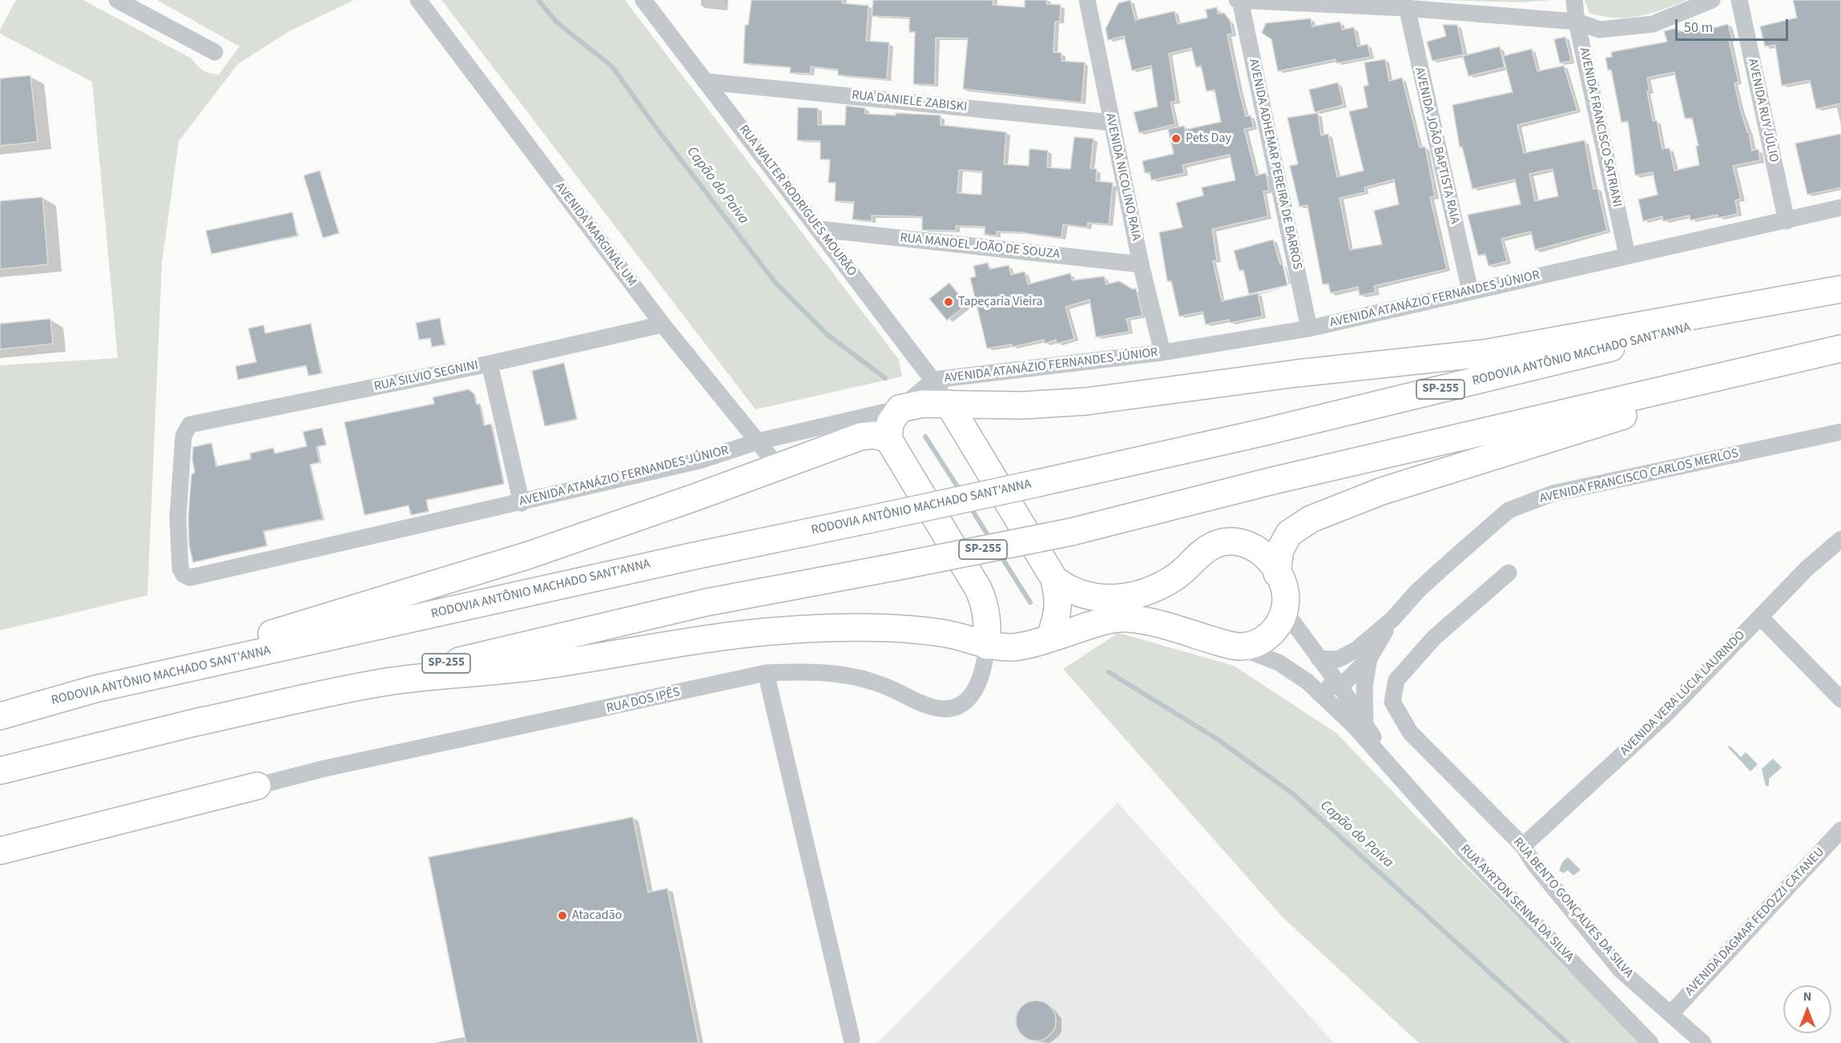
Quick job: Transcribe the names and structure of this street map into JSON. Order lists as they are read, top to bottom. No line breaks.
{"streets":{"highway":["RODOVIA ANTÔNIO MACHADO SANT'ANNA","SP-255"],"street":["RUA DANIELE ZABISKI","AVENIDA RUY JÚLIO","AVENIDA FRANCISCO SATRIANI","AVENIDA JOÃO BAPTISTA RAIA","AVENIDA ADHEMAR PEREIRA DE BARROS","AVENIDA NICOLINO RAIA","RUA WALTER RODRIGUES MOURÃO","AVENIDA MARGINAL UM","RUA MANOEL JOÃO DE SOUZA","AVENIDA ATANÁZIO FERNANDES JÚNIOR","RUA SILVIO SEGNINI","AVENIDA FRANCISCO CARLOS MERLOS","AVENIDA VERA LÚCIA LAURINDO","RUA DOS IPÊS","RUA AYRTON SENNA DA SILVA","RUA BENTO GONÇALVES DA SILVA","AVENIDA DAGMAR FEDOZZI CATANEU"]},"crossings":[["RUA DANIELE ZABISKI","AVENIDA NICOLINO RAIA"],["RUA DANIELE ZABISKI","RUA WALTER RODRIGUES MOURÃO"],["AVENIDA RUY JÚLIO","AVENIDA ATANÁZIO FERNANDES JÚNIOR"],["AVENIDA FRANCISCO SATRIANI","AVENIDA ATANÁZIO FERNANDES JÚNIOR"],["AVENIDA JOÃO BAPTISTA RAIA","AVENIDA ATANÁZIO FERNANDES JÚNIOR"],["AVENIDA ADHEMAR PEREIRA DE BARROS","AVENIDA ATANÁZIO FERNANDES JÚNIOR"],["AVENIDA NICOLINO RAIA","RUA MANOEL JOÃO DE SOUZA"],["AVENIDA NICOLINO RAIA","AVENIDA ATANÁZIO FERNANDES JÚNIOR"],["RUA WALTER RODRIGUES MOURÃO","RUA MANOEL JOÃO DE SOUZA"],["RUA WALTER RODRIGUES MOURÃO","AVENIDA ATANÁZIO FERNANDES JÚNIOR"],["AVENIDA MARGINAL UM","AVENIDA ATANÁZIO FERNANDES JÚNIOR"],["AVENIDA MARGINAL UM","RUA SILVIO SEGNINI"],["AVENIDA ATANÁZIO FERNANDES JÚNIOR","RUA SILVIO SEGNINI"],["AVENIDA VERA LÚCIA LAURINDO","RUA BENTO GONÇALVES DA SILVA"],["RUA BENTO GONÇALVES DA SILVA","AVENIDA DAGMAR FEDOZZI CATANEU"]],"water":["Capão do Paiva"],"places":["Pets Day","Tapeçaria Vieira","Atacadão"],"scale_bar":"50 m","north":"top"}
